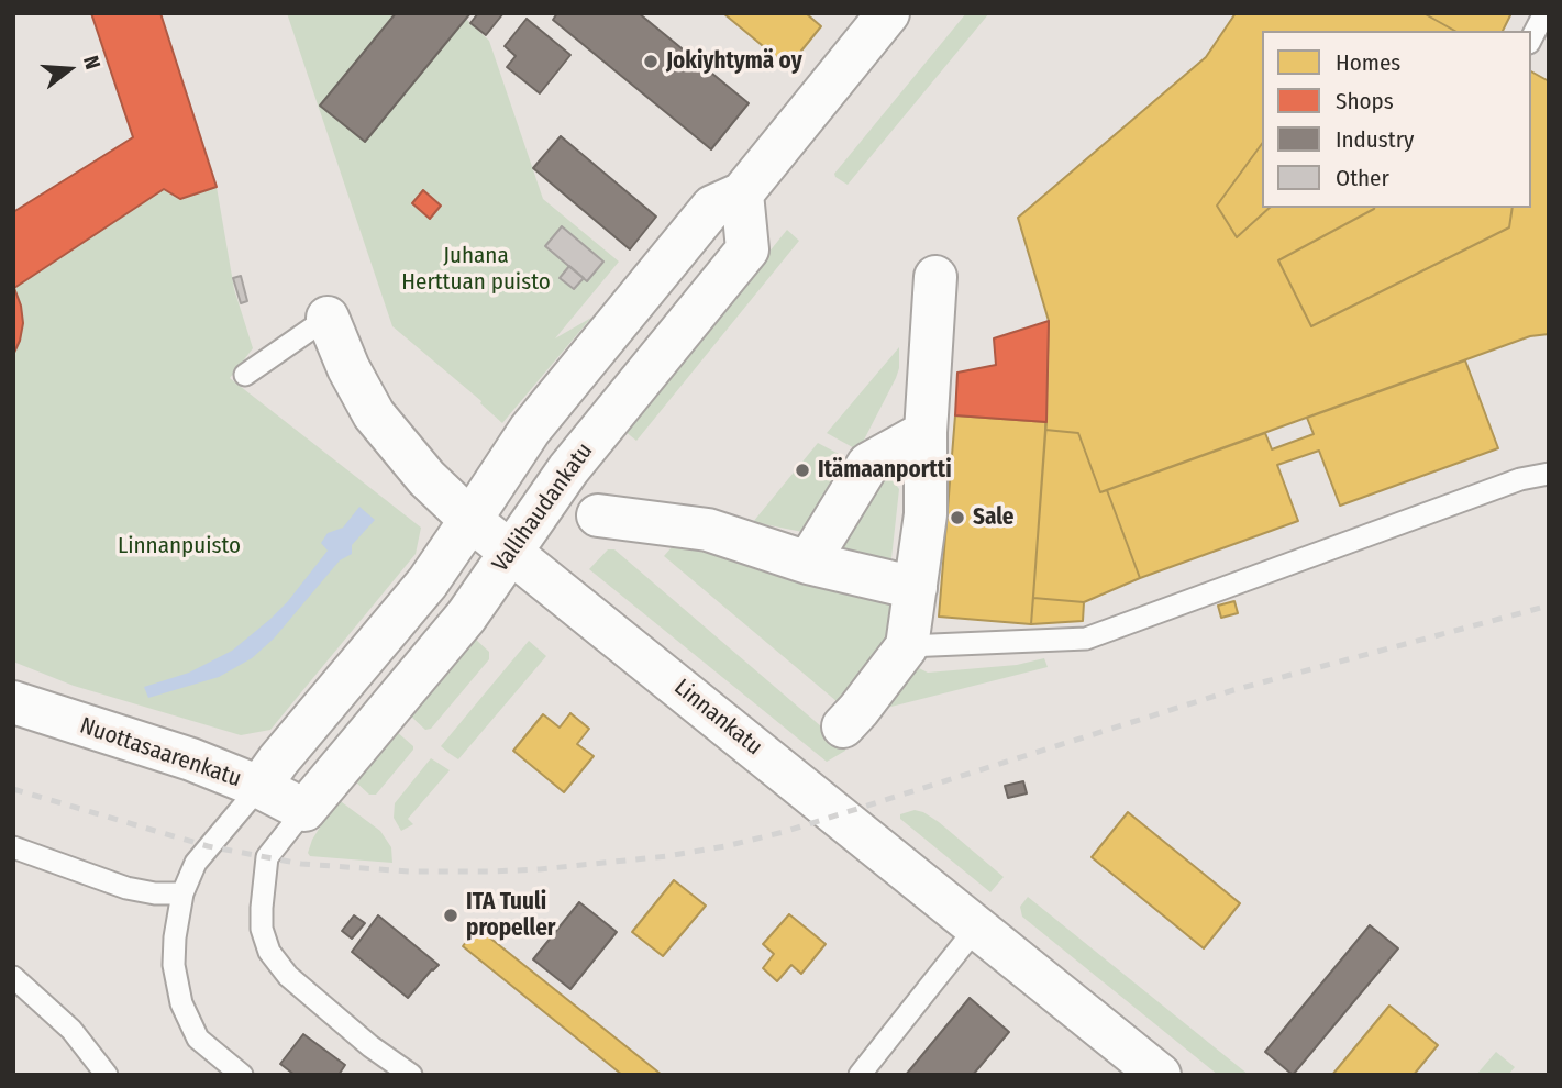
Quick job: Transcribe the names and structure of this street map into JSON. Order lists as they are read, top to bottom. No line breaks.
{"streets":{"street":["Vallihaudankatu","Linnankatu","Nuottasaarenkatu"]},"crossings":[["Vallihaudankatu","Linnankatu"],["Vallihaudankatu","Nuottasaarenkatu"]],"parks":["Juhana Herttuan puisto","Linnanpuisto"],"places":["Jokiyhtymä oy","Itämaanportti","Sale","ITA Tuuli propeller"],"legend":["Homes","Shops","Industry","Other"],"north":"right"}
